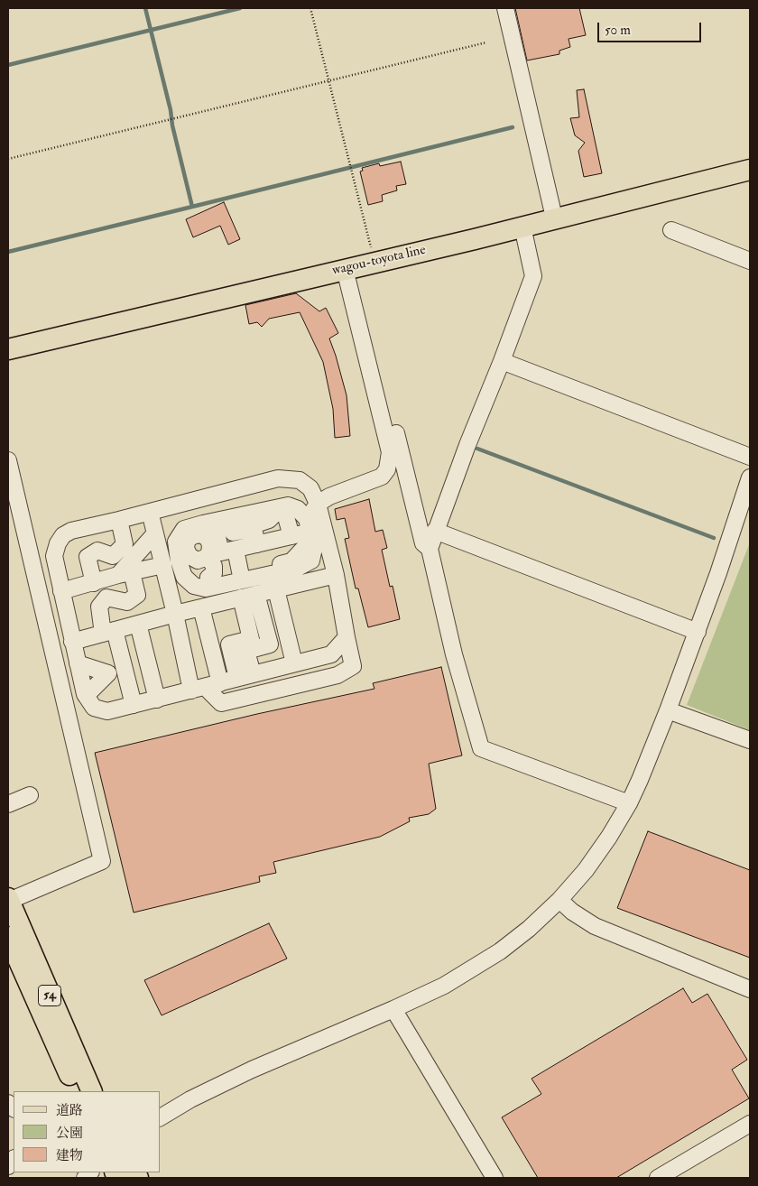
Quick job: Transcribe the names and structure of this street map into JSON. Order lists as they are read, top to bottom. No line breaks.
{"streets":{"main road":["wagou-toyota line","54"]},"legend":["道路","公園","建物"],"scale_bar":"50 m"}
